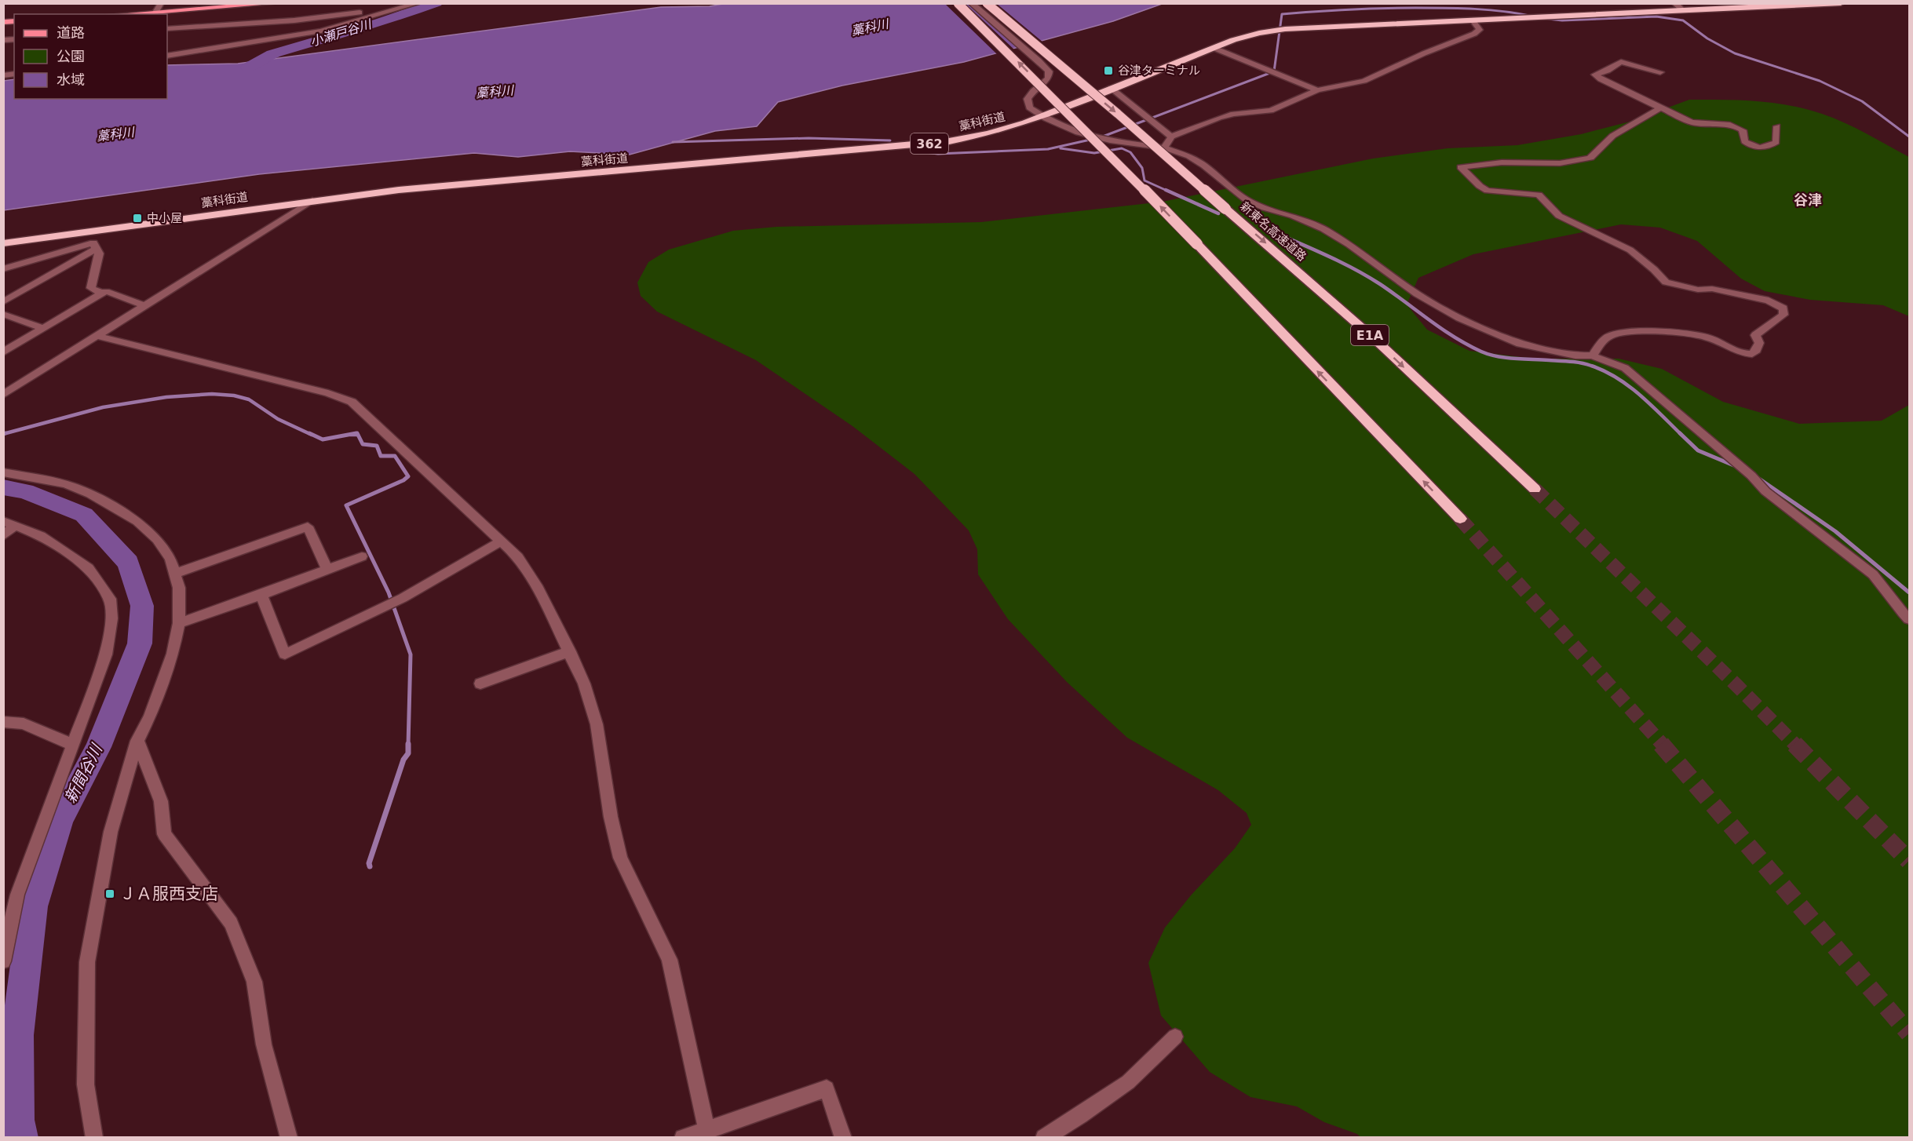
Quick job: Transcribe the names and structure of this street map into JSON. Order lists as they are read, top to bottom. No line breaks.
{"streets":{"highway":["藁科街道","362","新東名高速道路","E1A"]},"districts":["谷津"],"water":["藁科川","小瀬戸谷川","新間谷川"],"places":{"transit":["谷津ターミナル","中小屋","ＪＡ服西支店"]},"legend":["道路","公園","水域"]}
